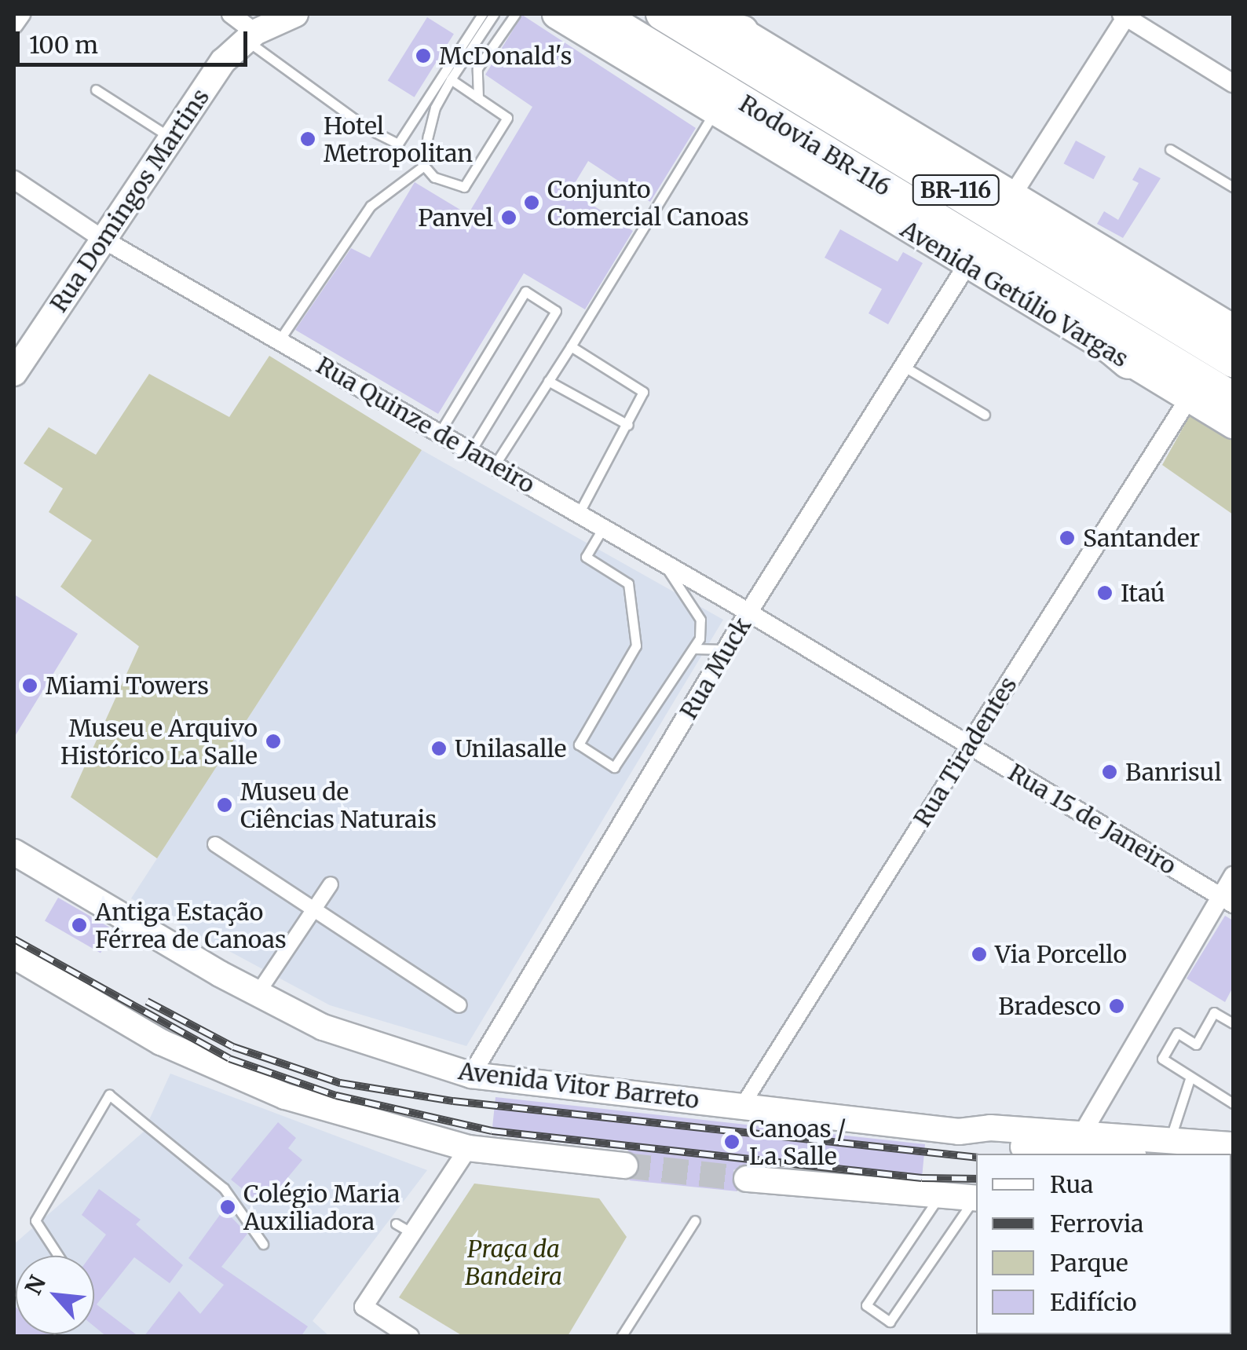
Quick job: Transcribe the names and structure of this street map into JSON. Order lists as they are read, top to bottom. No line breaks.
{"streets":{"highway":["Rodovia BR-116","BR-116"],"main road":["Rua Domingos Martins","Avenida Getúlio Vargas","Avenida Vitor Barreto"],"street":["Rua Quinze de Janeiro","Rua Muck","Rua Tiradentes","Rua 15 de Janeiro"]},"crossings":[["Rodovia BR-116","BR-116"],["BR-116","Avenida Getúlio Vargas"],["Rua Domingos Martins","Rua Quinze de Janeiro"],["Avenida Getúlio Vargas","Rua Muck"],["Avenida Getúlio Vargas","Rua Tiradentes"],["Rua Quinze de Janeiro","Rua Muck"],["Rua Quinze de Janeiro","Rua 15 de Janeiro"],["Rua Muck","Rua 15 de Janeiro"],["Rua Muck","Avenida Vitor Barreto"],["Rua Tiradentes","Rua 15 de Janeiro"],["Rua Tiradentes","Avenida Vitor Barreto"]],"parks":["Praça da Bandeira"],"places":["McDonald's","Hotel Metropolitan","Conjunto Comercial Canoas","Panvel","Santander","Itaú","Miami Towers","Museu e Arquivo Histórico La Salle","Unilasalle","Banrisul","Museu de Ciências Naturais","Antiga Estação Férrea de Canoas","Via Porcello","Bradesco","Canoas / La Salle","Colégio Maria Auxiliadora"],"legend":["Rua","Ferrovia","Parque","Edifício"],"scale_bar":"100 m","north":"top left"}
